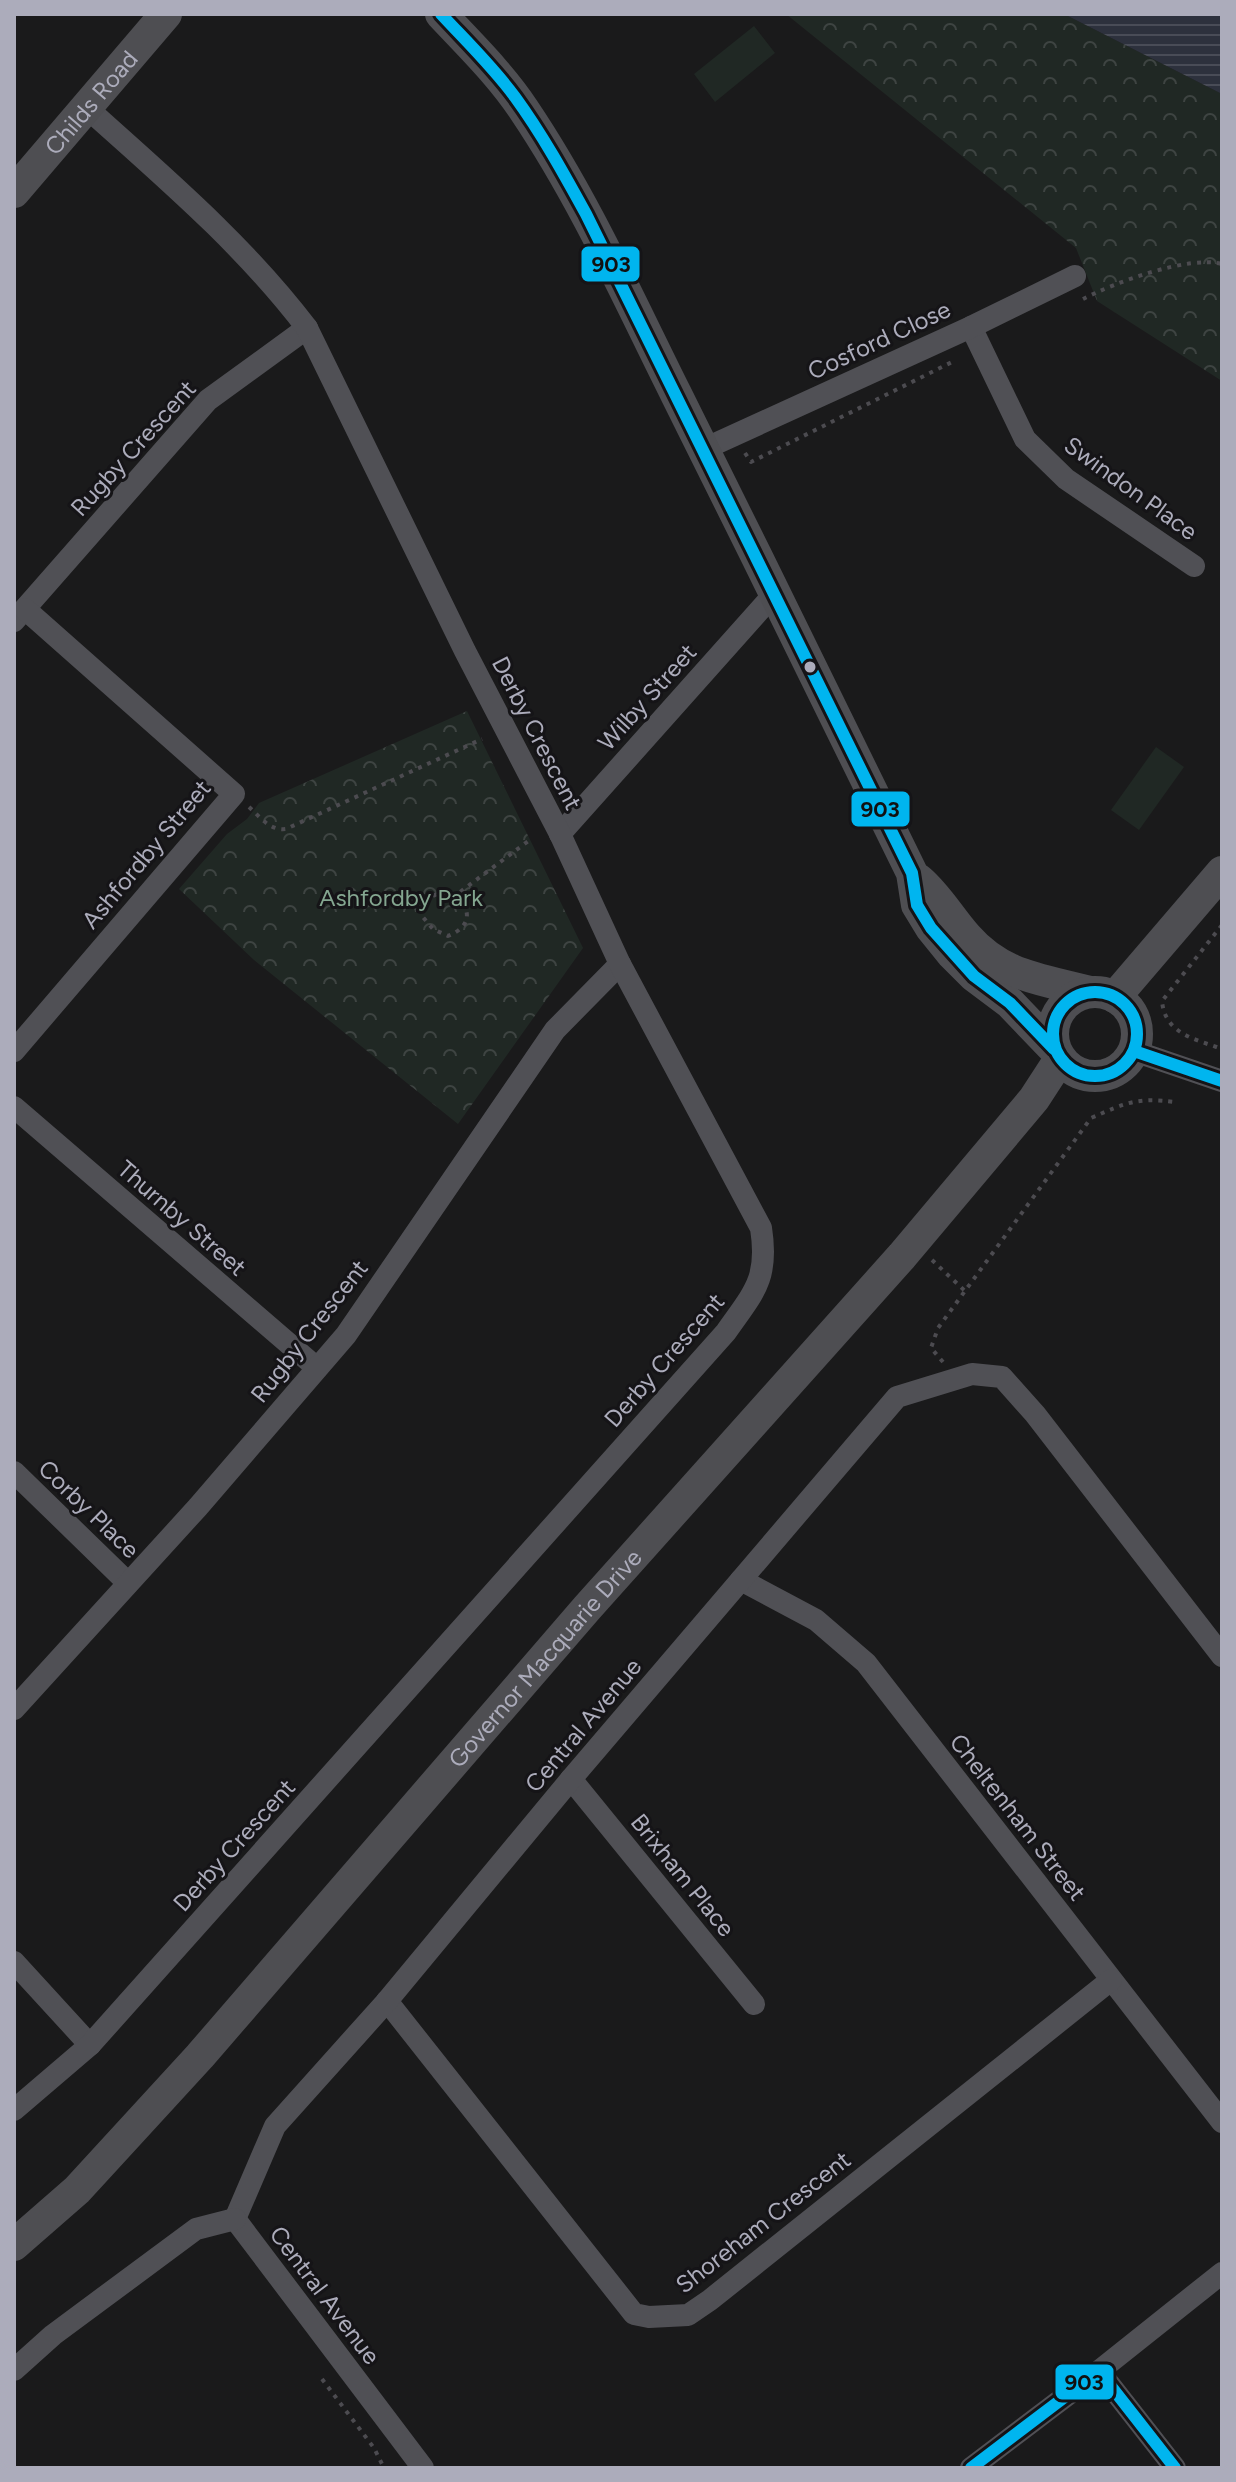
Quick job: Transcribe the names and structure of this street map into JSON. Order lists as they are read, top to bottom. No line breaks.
{"streets":{"main road":["Childs Road","Governor Macquarie Drive"],"street":["Cosford Close","Rugby Crescent","Swindon Place","Wilby Street","Derby Crescent","Ashfordby Street","Thurnby Street","Corby Place","Central Avenue","Cheltenham Street","Brixham Place","Shoreham Crescent"]},"crossings":[["Childs Road","Derby Crescent"],["Cosford Close","Swindon Place"],["Rugby Crescent","Derby Crescent"],["Rugby Crescent","Ashfordby Street"],["Rugby Crescent","Thurnby Street"],["Rugby Crescent","Corby Place"],["Wilby Street","Derby Crescent"],["Central Avenue","Cheltenham Street"],["Central Avenue","Brixham Place"],["Central Avenue","Shoreham Crescent"],["Cheltenham Street","Shoreham Crescent"]],"parks":["Ashfordby Park"],"lines":["transit line 903"]}
